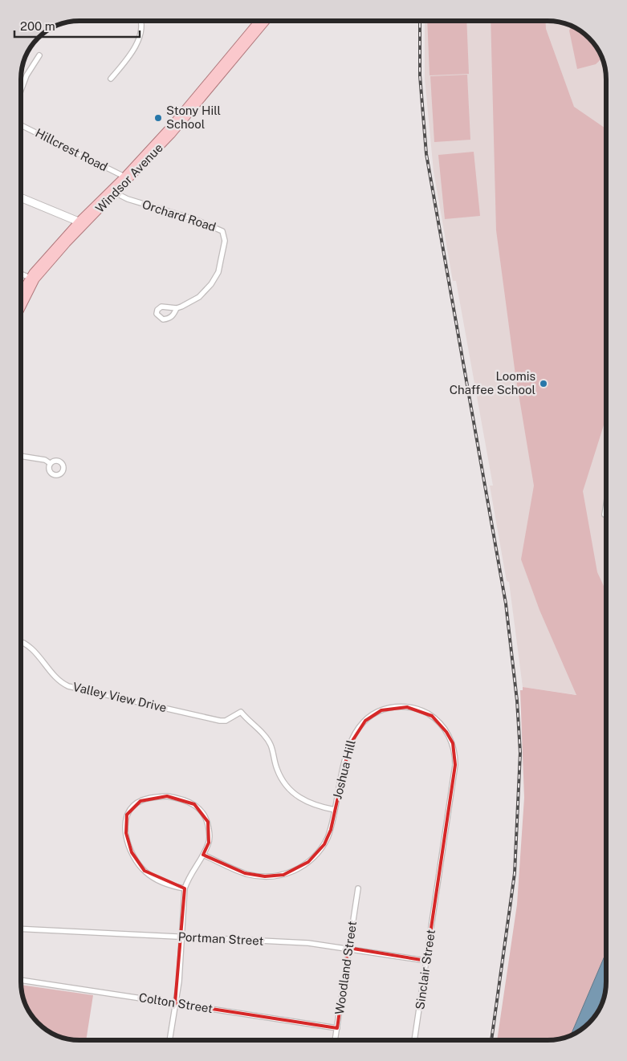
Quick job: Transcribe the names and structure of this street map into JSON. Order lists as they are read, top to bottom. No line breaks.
{"streets":{"main road":["Windsor Avenue"],"street":["Hillcrest Road","Orchard Road","Valley View Drive","Joshua Hill","Portman Street","Woodland Street","Sinclair Street","Colton Street"]},"crossings":[["Hillcrest Road","Windsor Avenue"],["Windsor Avenue","Orchard Road"],["Valley View Drive","Joshua Hill"],["Joshua Hill","Sinclair Street"],["Portman Street","Woodland Street"],["Portman Street","Sinclair Street"],["Woodland Street","Colton Street"]],"places":["Stony Hill School","Loomis Chaffee School"],"scale_bar":"200 m"}
